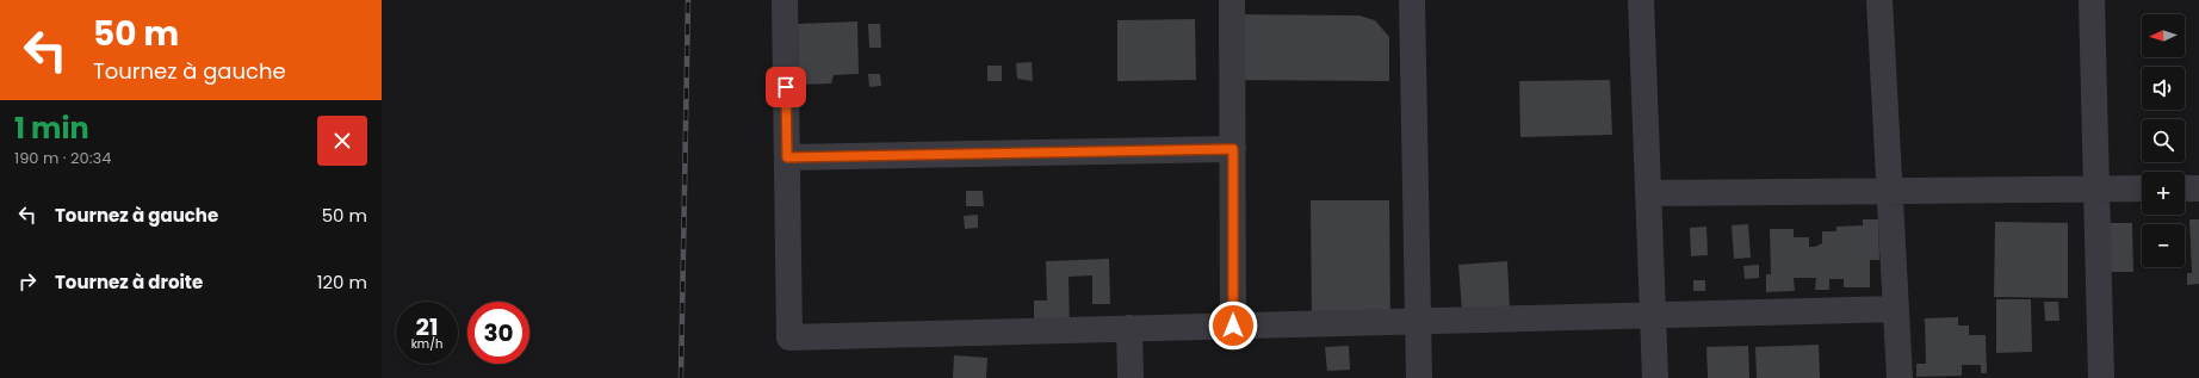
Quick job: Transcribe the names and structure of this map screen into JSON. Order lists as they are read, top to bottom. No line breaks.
{"north":"left","page":{"turn":["50 m","Tournez à gauche"],"map_buttons":["+","−"],"heading":["1 min","190 m · 20:34"],"list":[{"name":"Tournez à gauche","value":"50 m"},{"name":"Tournez à droite","value":"120 m"}],"speed":"21 km/h","limit":"30"}}
